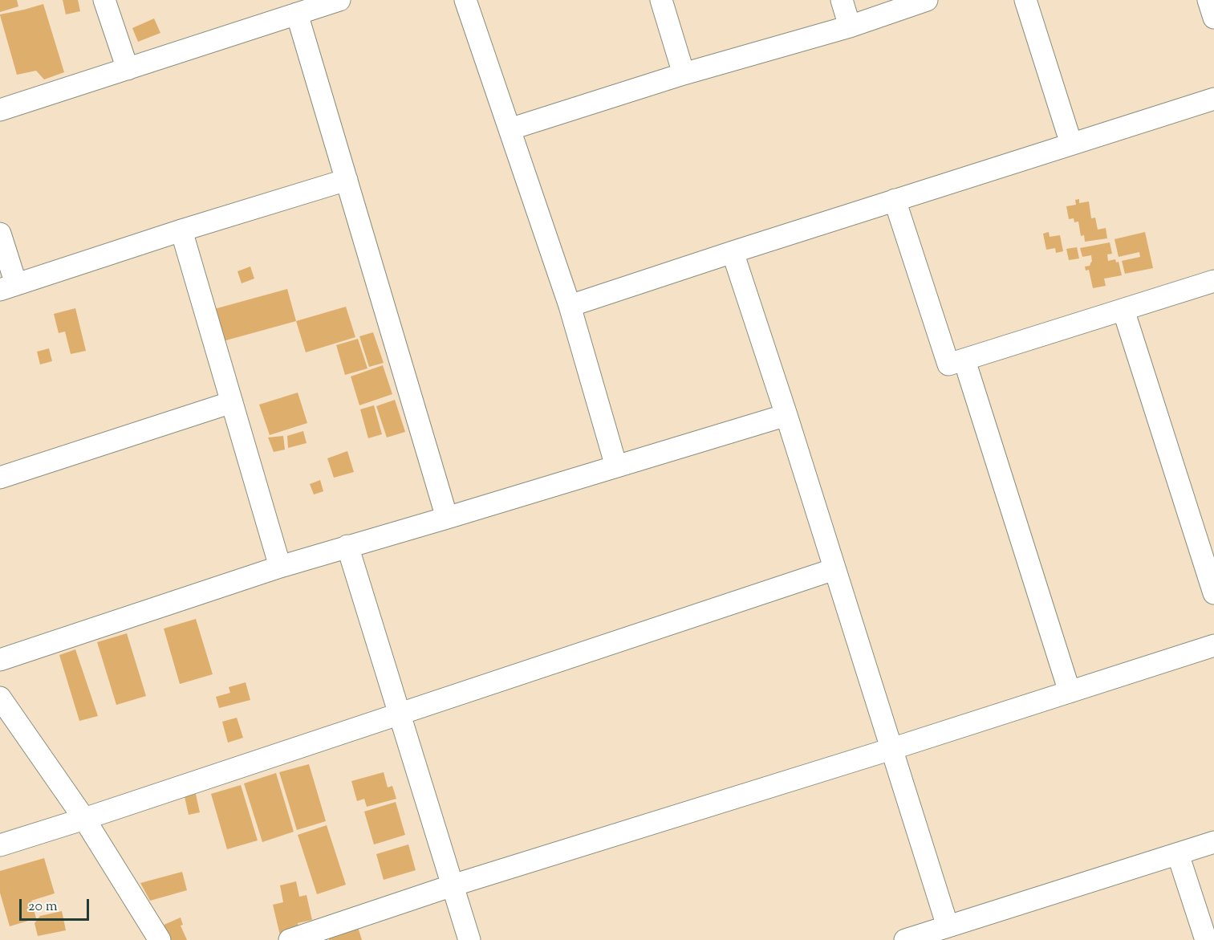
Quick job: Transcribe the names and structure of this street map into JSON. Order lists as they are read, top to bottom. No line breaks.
{"scale_bar":"20 m"}
